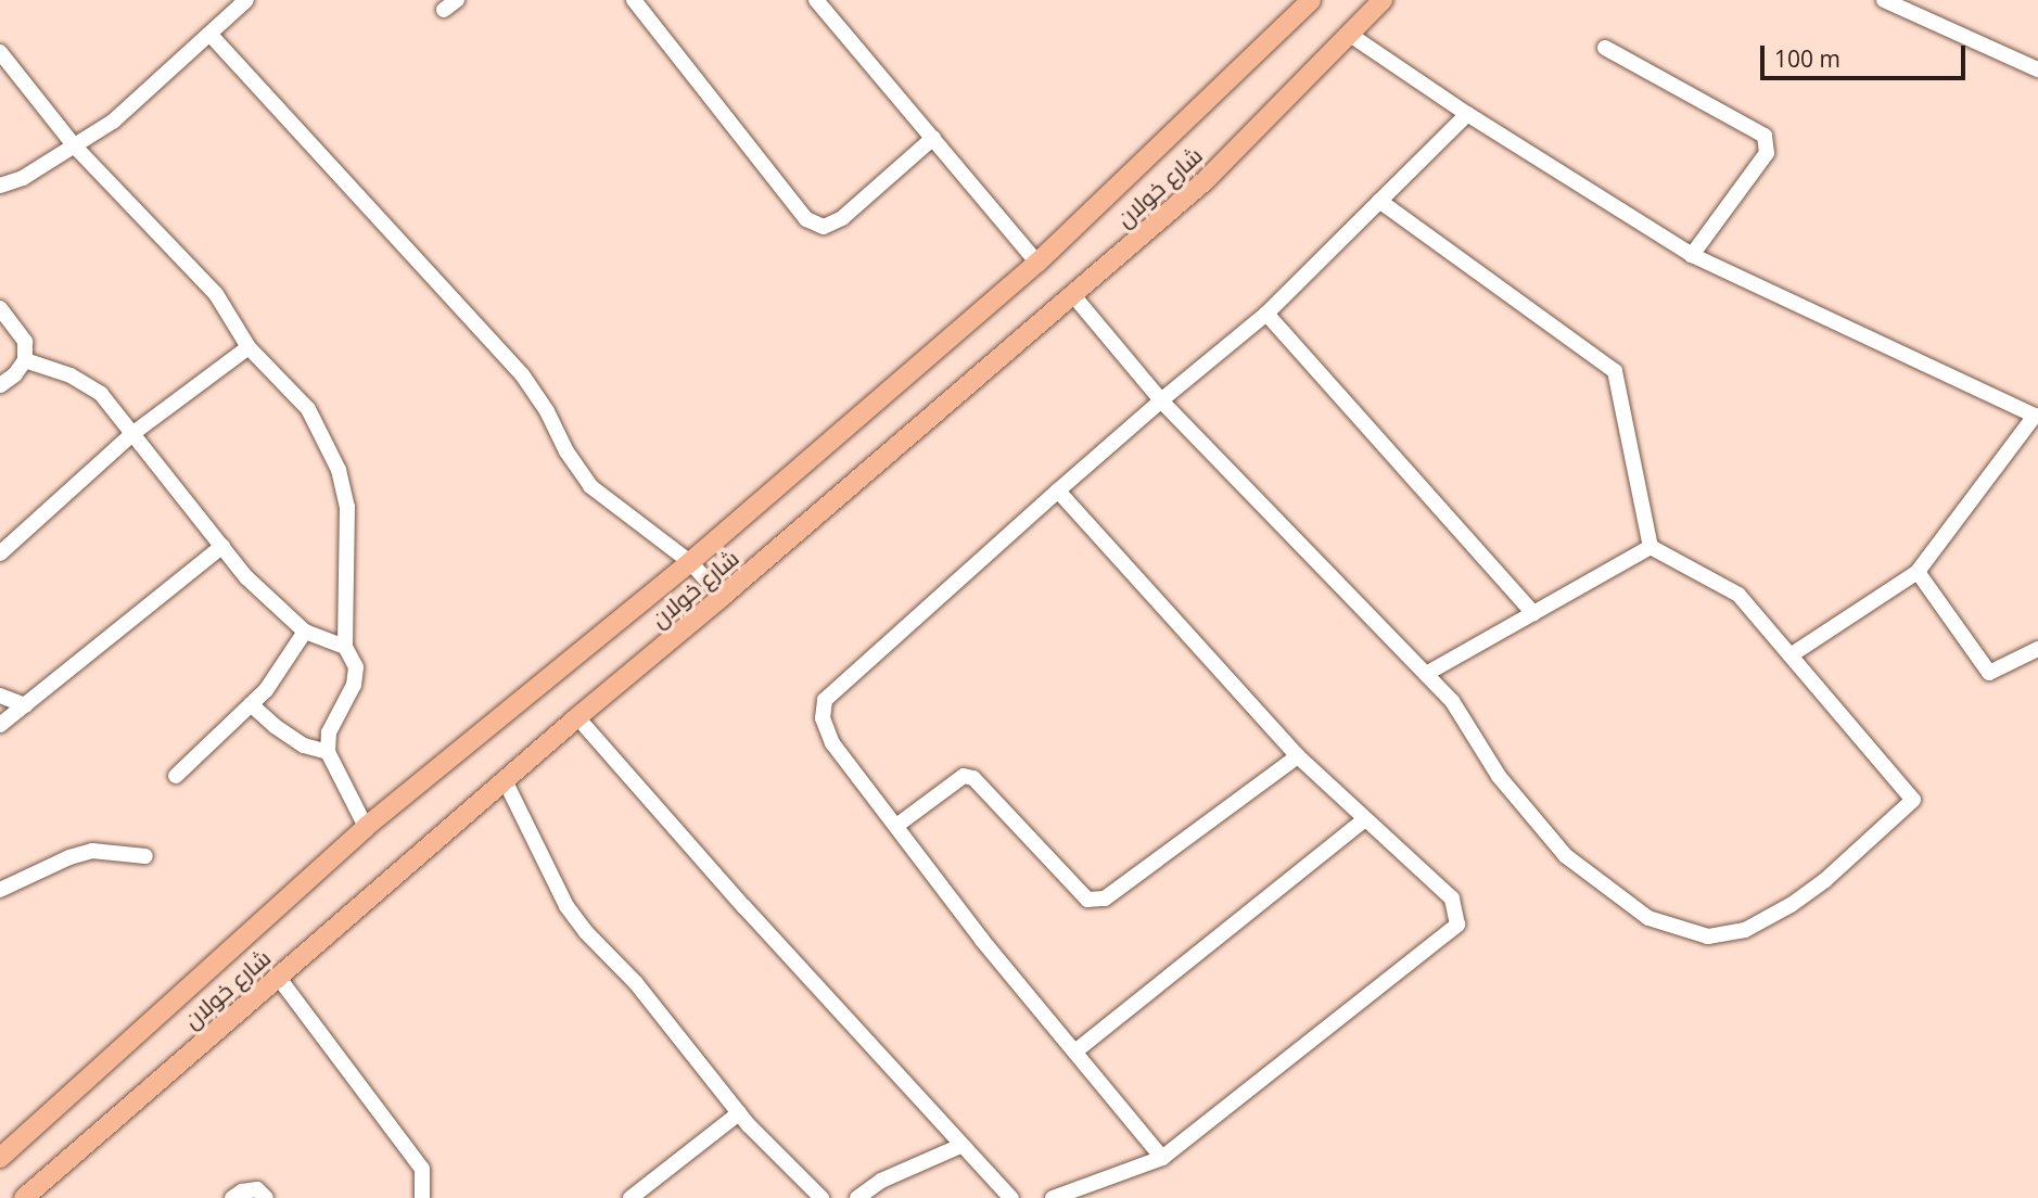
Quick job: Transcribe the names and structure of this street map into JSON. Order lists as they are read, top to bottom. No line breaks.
{"streets":{"main road":["شارع خولان"]},"scale_bar":"100 m"}
